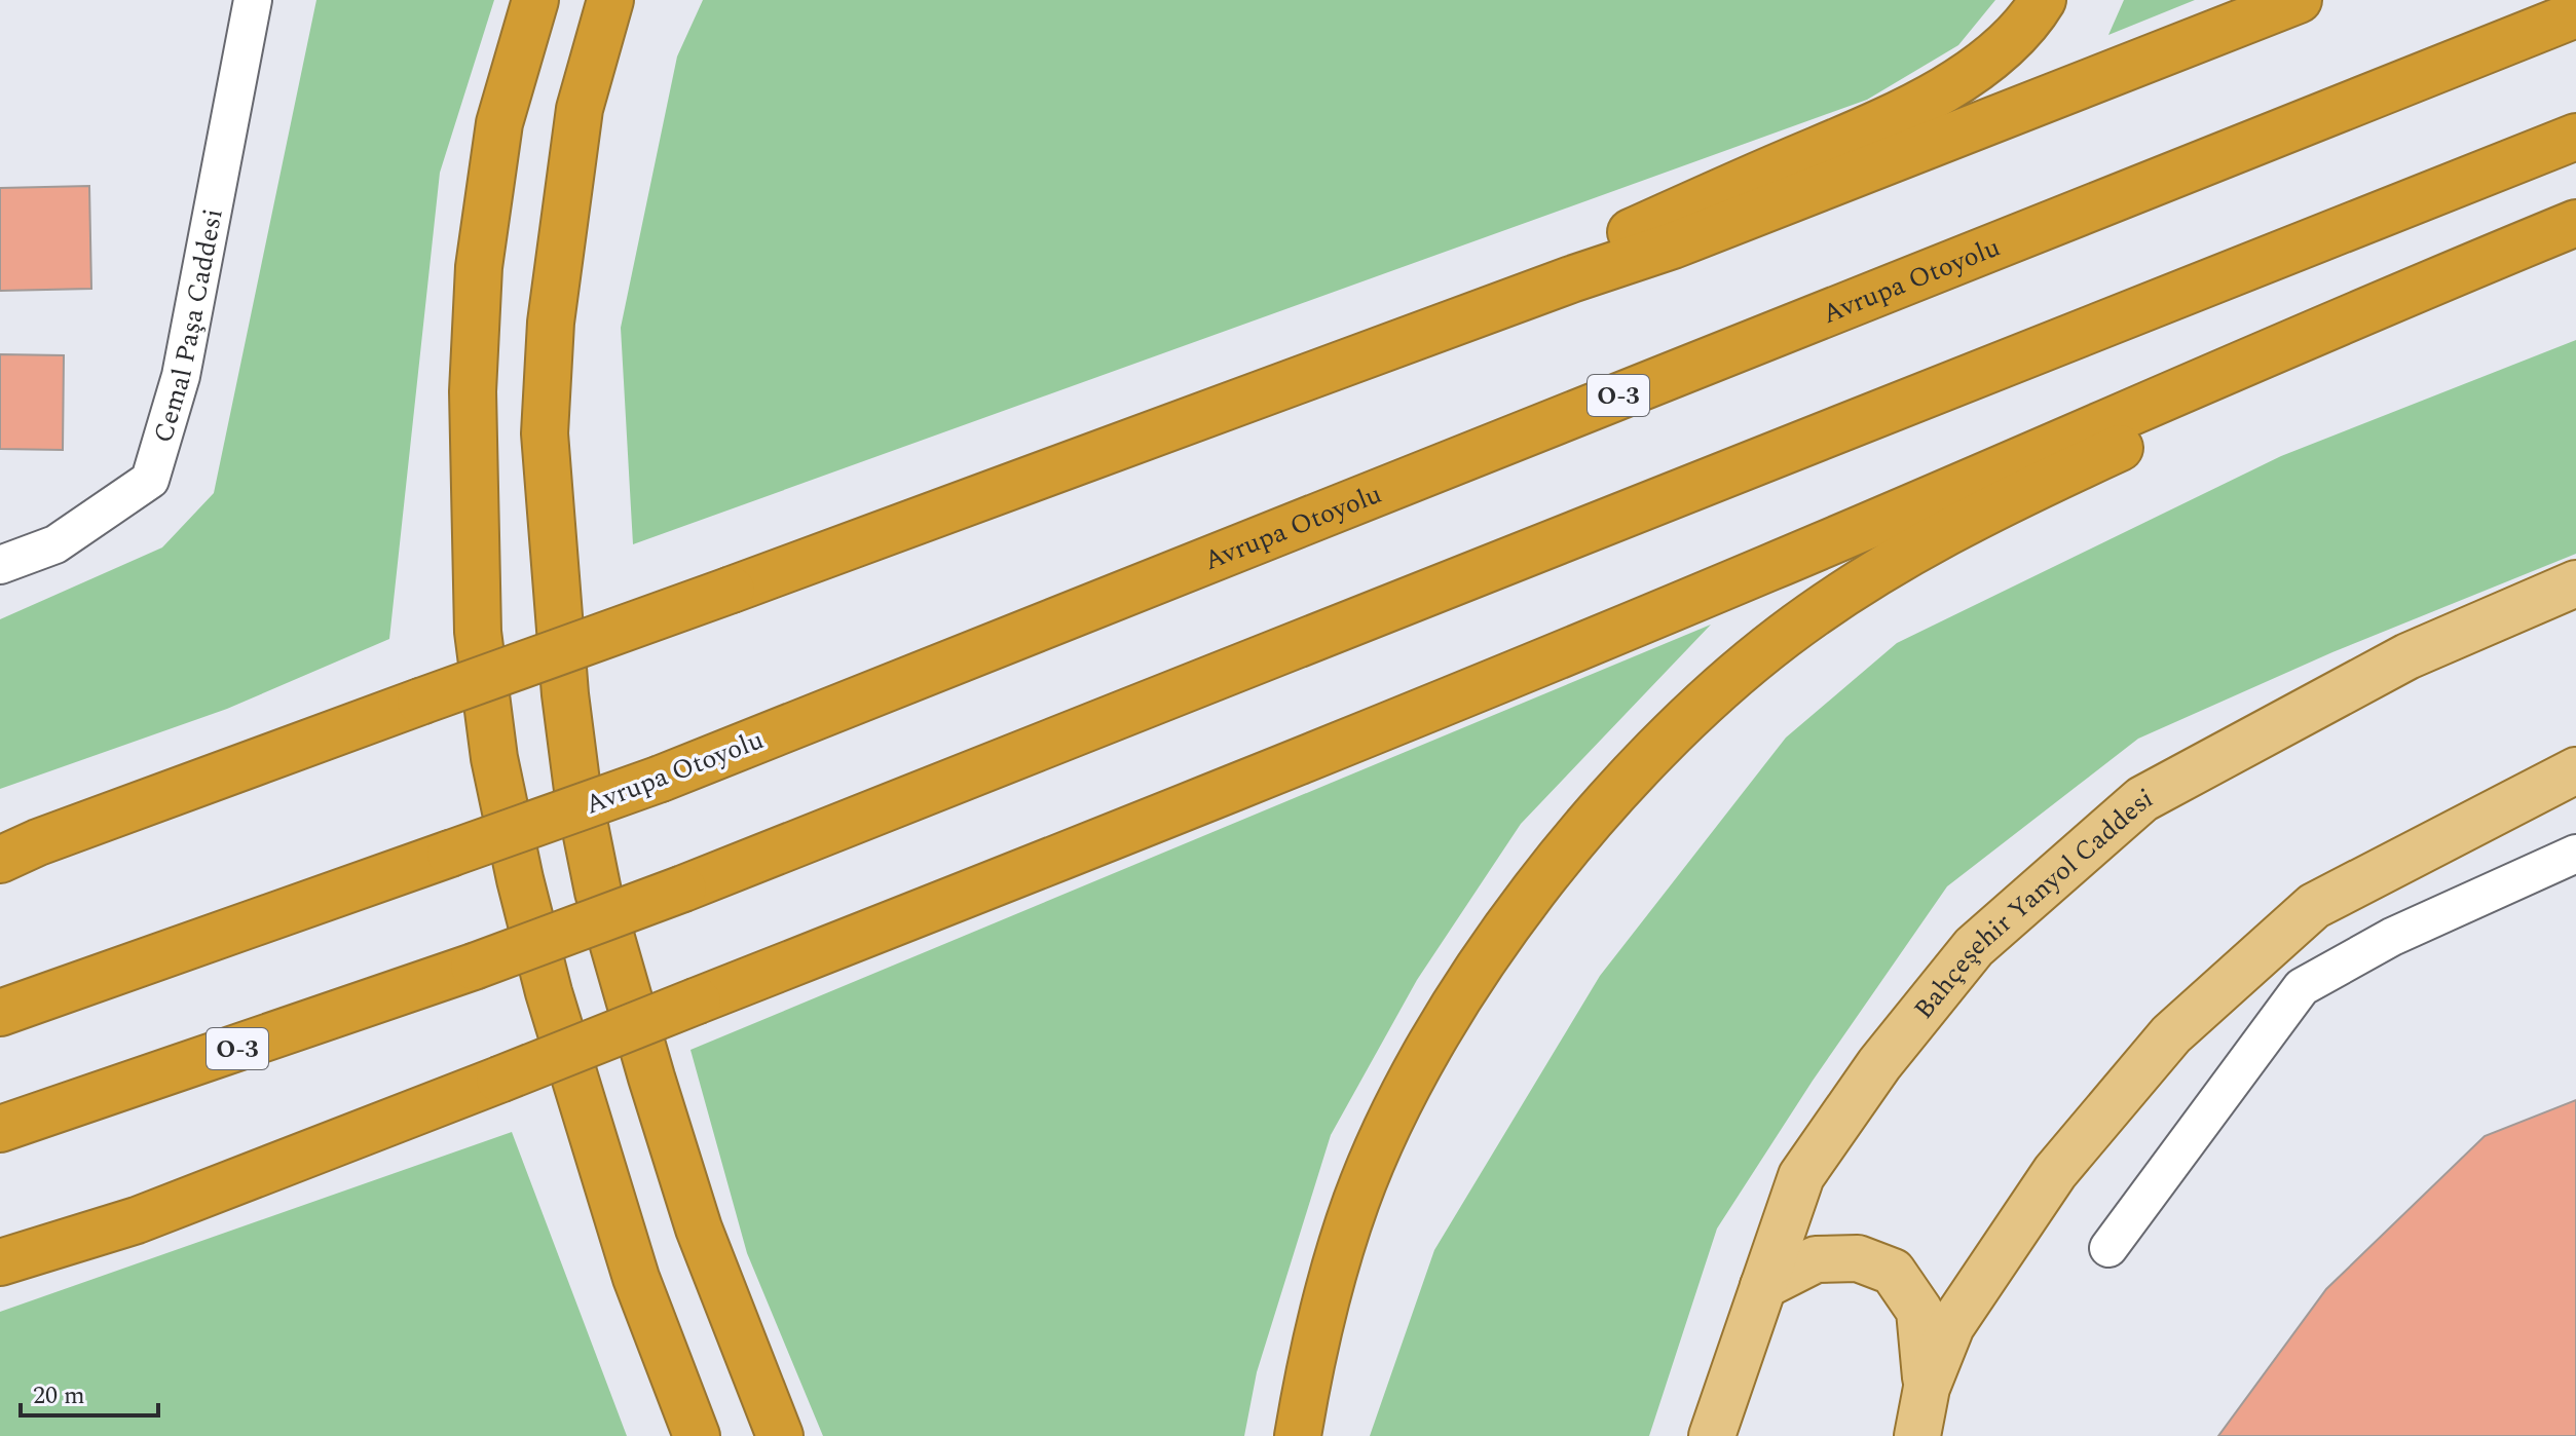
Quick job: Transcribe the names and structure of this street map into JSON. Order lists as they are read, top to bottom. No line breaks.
{"streets":{"highway":["Avrupa Otoyolu","O-3"],"main road":["Bahçeşehir Yanyol Caddesi"],"street":["Cemal Paşa Caddesi"]},"scale_bar":"20 m"}
